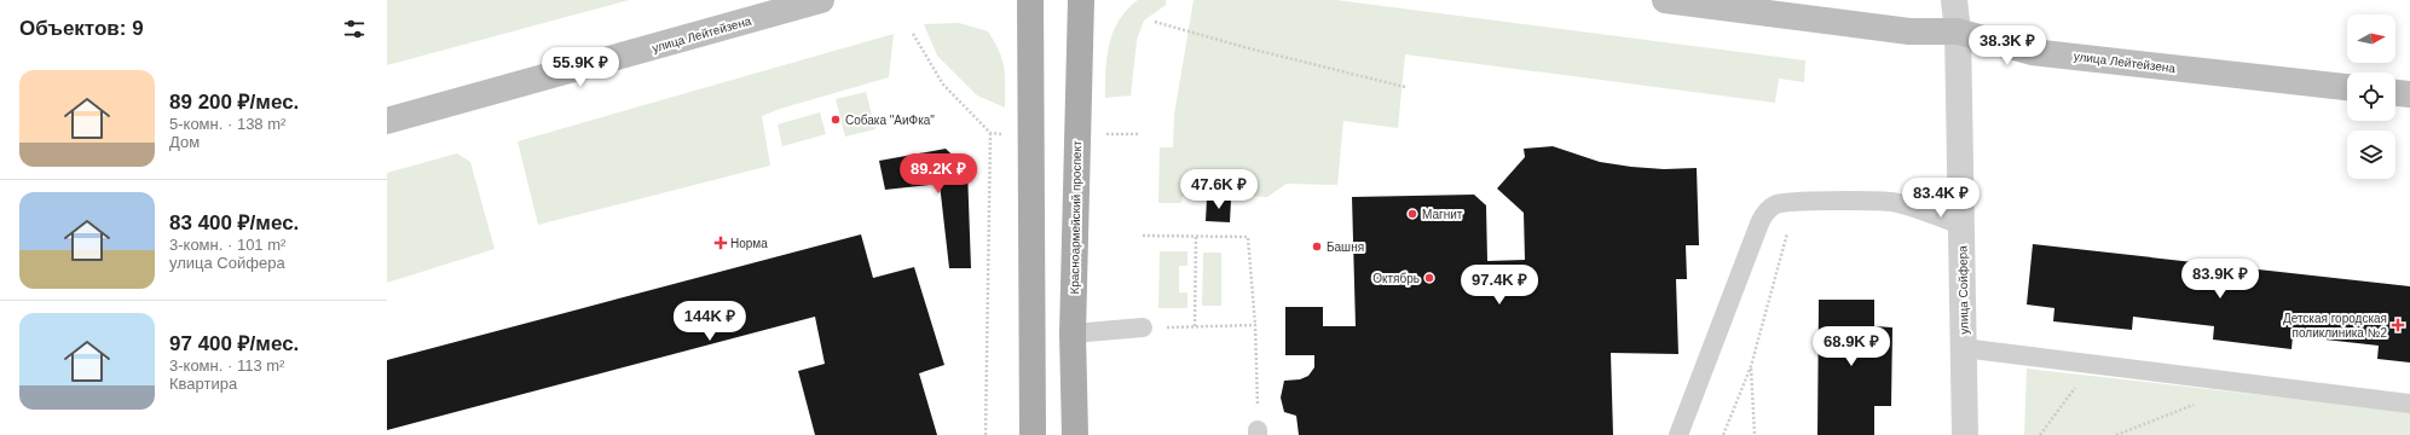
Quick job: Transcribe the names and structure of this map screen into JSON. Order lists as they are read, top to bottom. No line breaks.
{"streets":{"main road":["Красноармейский проспект"],"street":["улица Лейтейзена","улица Сойфера"]},"crossings":[["улица Лейтейзена","улица Сойфера"]],"places":{"other":["Собака \"АиФка\"","Магнит","Башня","Октябрь"],"health":["Норма","Детская городская поликлиника №2"]},"north":"right","page":{"heading":"Объектов: 9","price":["38.3K ₽","55.9K ₽","89.2K ₽","47.6K ₽","83.4K ₽","83.9K ₽","97.4K ₽","144K ₽","68.9K ₽"],"list":[{"name":"89 200 ₽/мес.","note":"5-комн. · 138 m² · Дом"},{"name":"83 400 ₽/мес.","note":"3-комн. · 101 m² · улица Сойфера"},{"name":"97 400 ₽/мес.","note":"3-комн. · 113 m² · Квартира"}]}}
